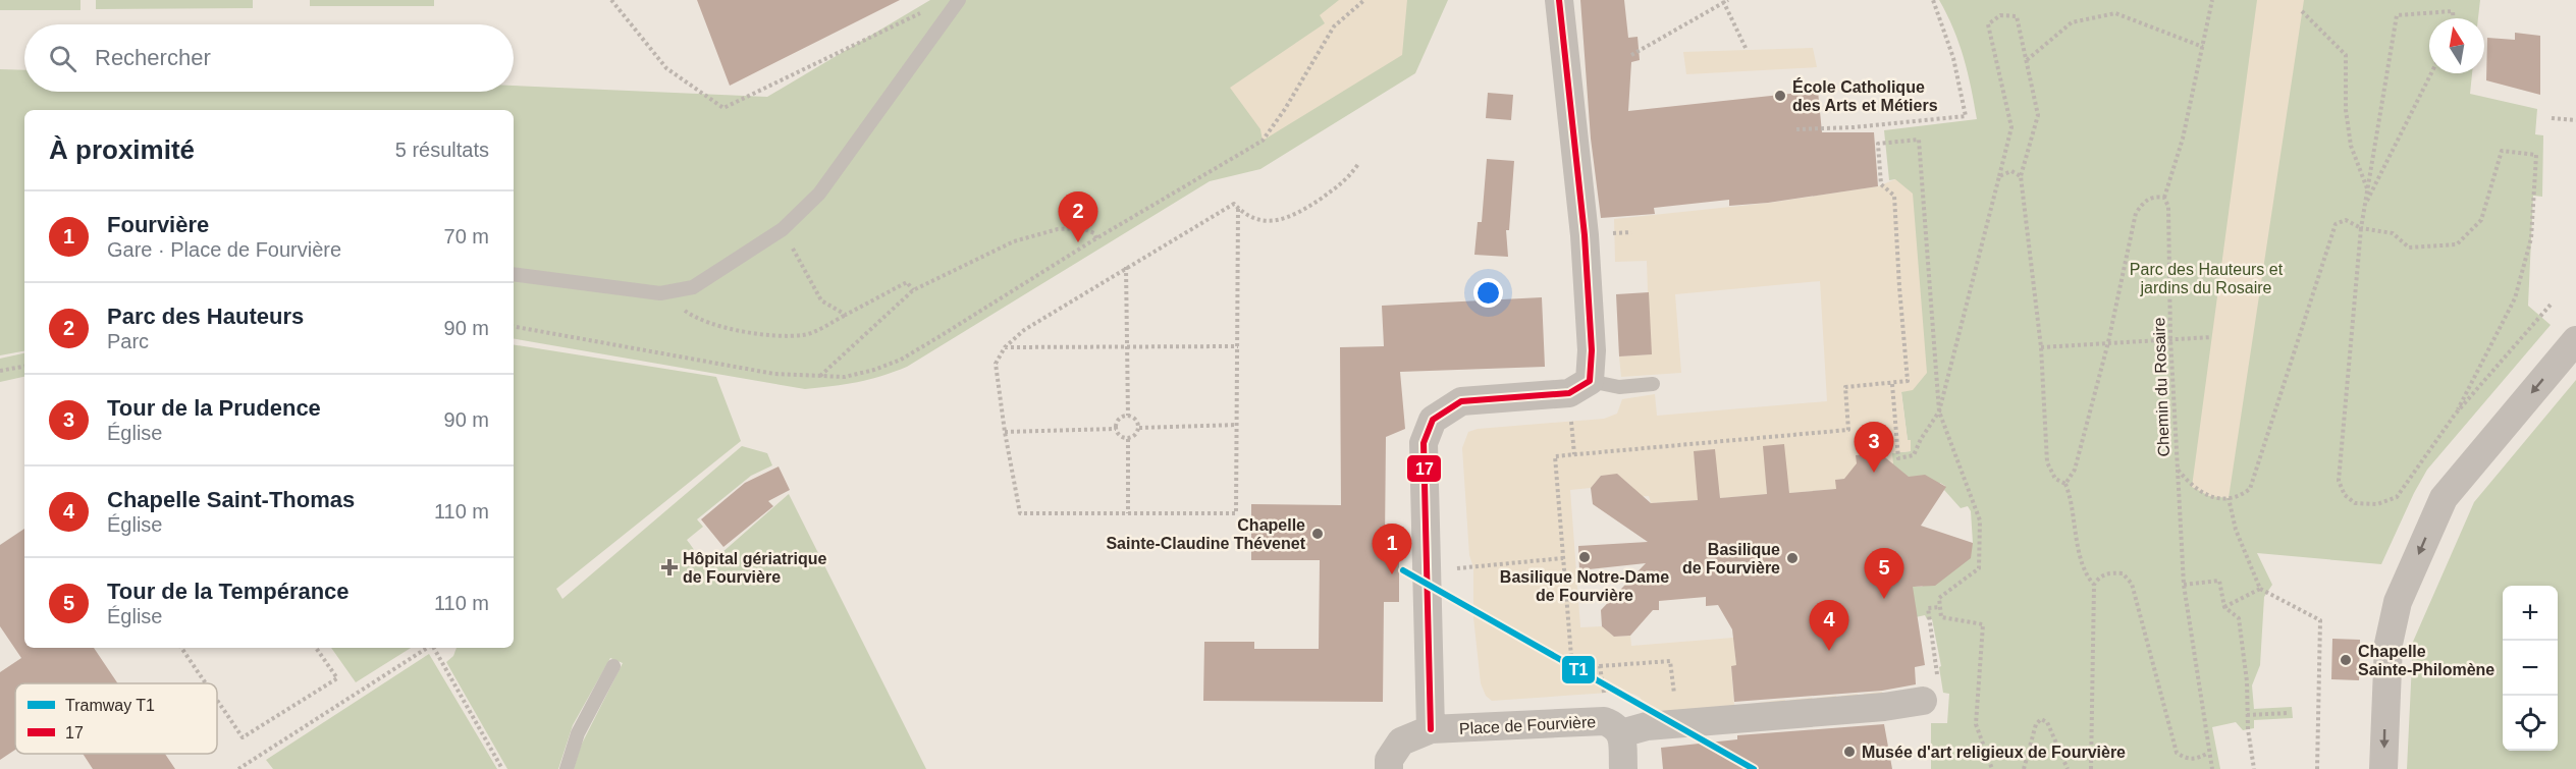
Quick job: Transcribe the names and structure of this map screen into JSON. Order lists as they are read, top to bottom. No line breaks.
{"streets":{"street":["Place de Fourvière"],"path":["Chemin du Rosaire"]},"parks":["Parc des Hauteurs et jardins du Rosaire"],"places":{"other":["École Catholique des Arts et Métiers","Chapelle Sainte-Claudine Thévenet","Basilique Notre-Dame de Fourvière","Basilique de Fourvière","Chapelle Sainte-Philomène","Musée d'art religieux de Fourvière"],"health":["Hôpital gériatrique de Fourvière"]},"lines":["transit line 17","tram line T1"],"legend":["Tramway T1","17"],"north":"top","page":{"search":"Rechercher","heading":["À proximité","5 résultats"],"list":[{"mark":"1","name":"Fourvière","note":"Gare · Place de Fourvière","value":"70 m"},{"mark":"2","name":"Parc des Hauteurs","note":"Parc","value":"90 m"},{"mark":"3","name":"Tour de la Prudence","note":"Église","value":"90 m"},{"mark":"4","name":"Chapelle Saint-Thomas","note":"Église","value":"110 m"},{"mark":"5","name":"Tour de la Tempérance","note":"Église","value":"110 m"}],"pins":["2","3","1","5","4"],"map_buttons":["+","−"]}}
